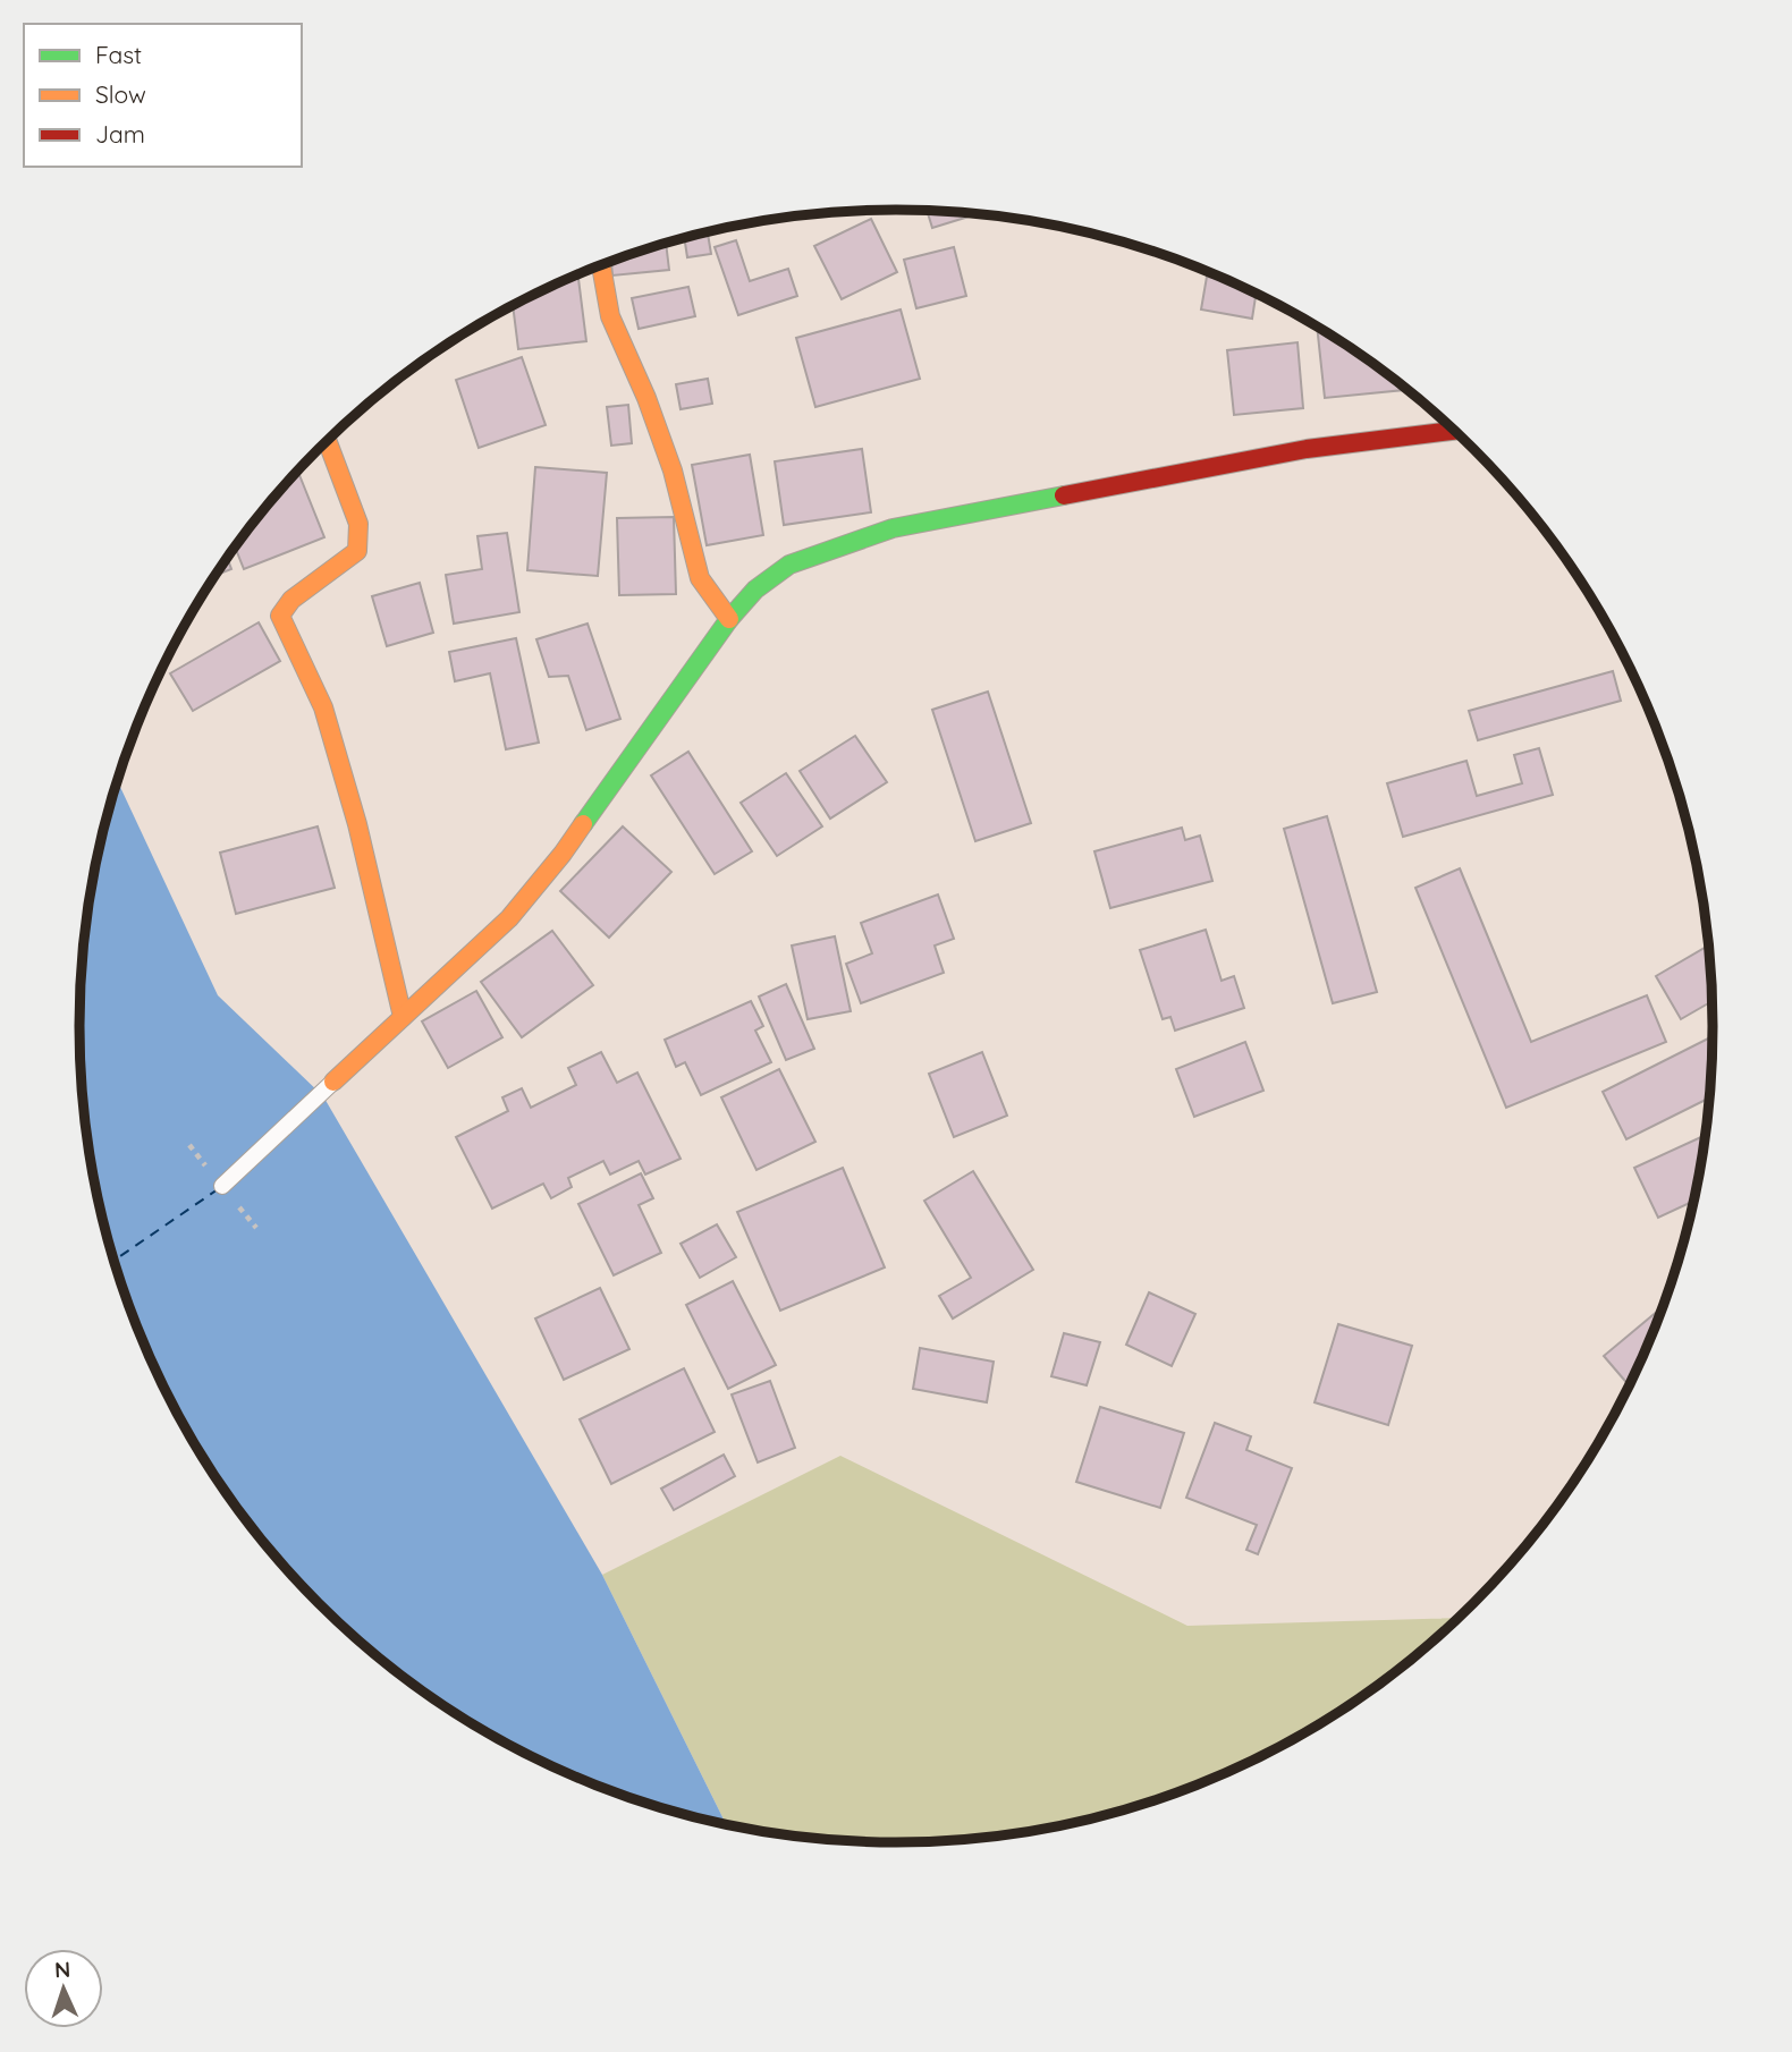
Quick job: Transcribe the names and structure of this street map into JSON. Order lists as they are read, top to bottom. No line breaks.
{"legend":["Fast","Slow","Jam"],"north":"top"}
